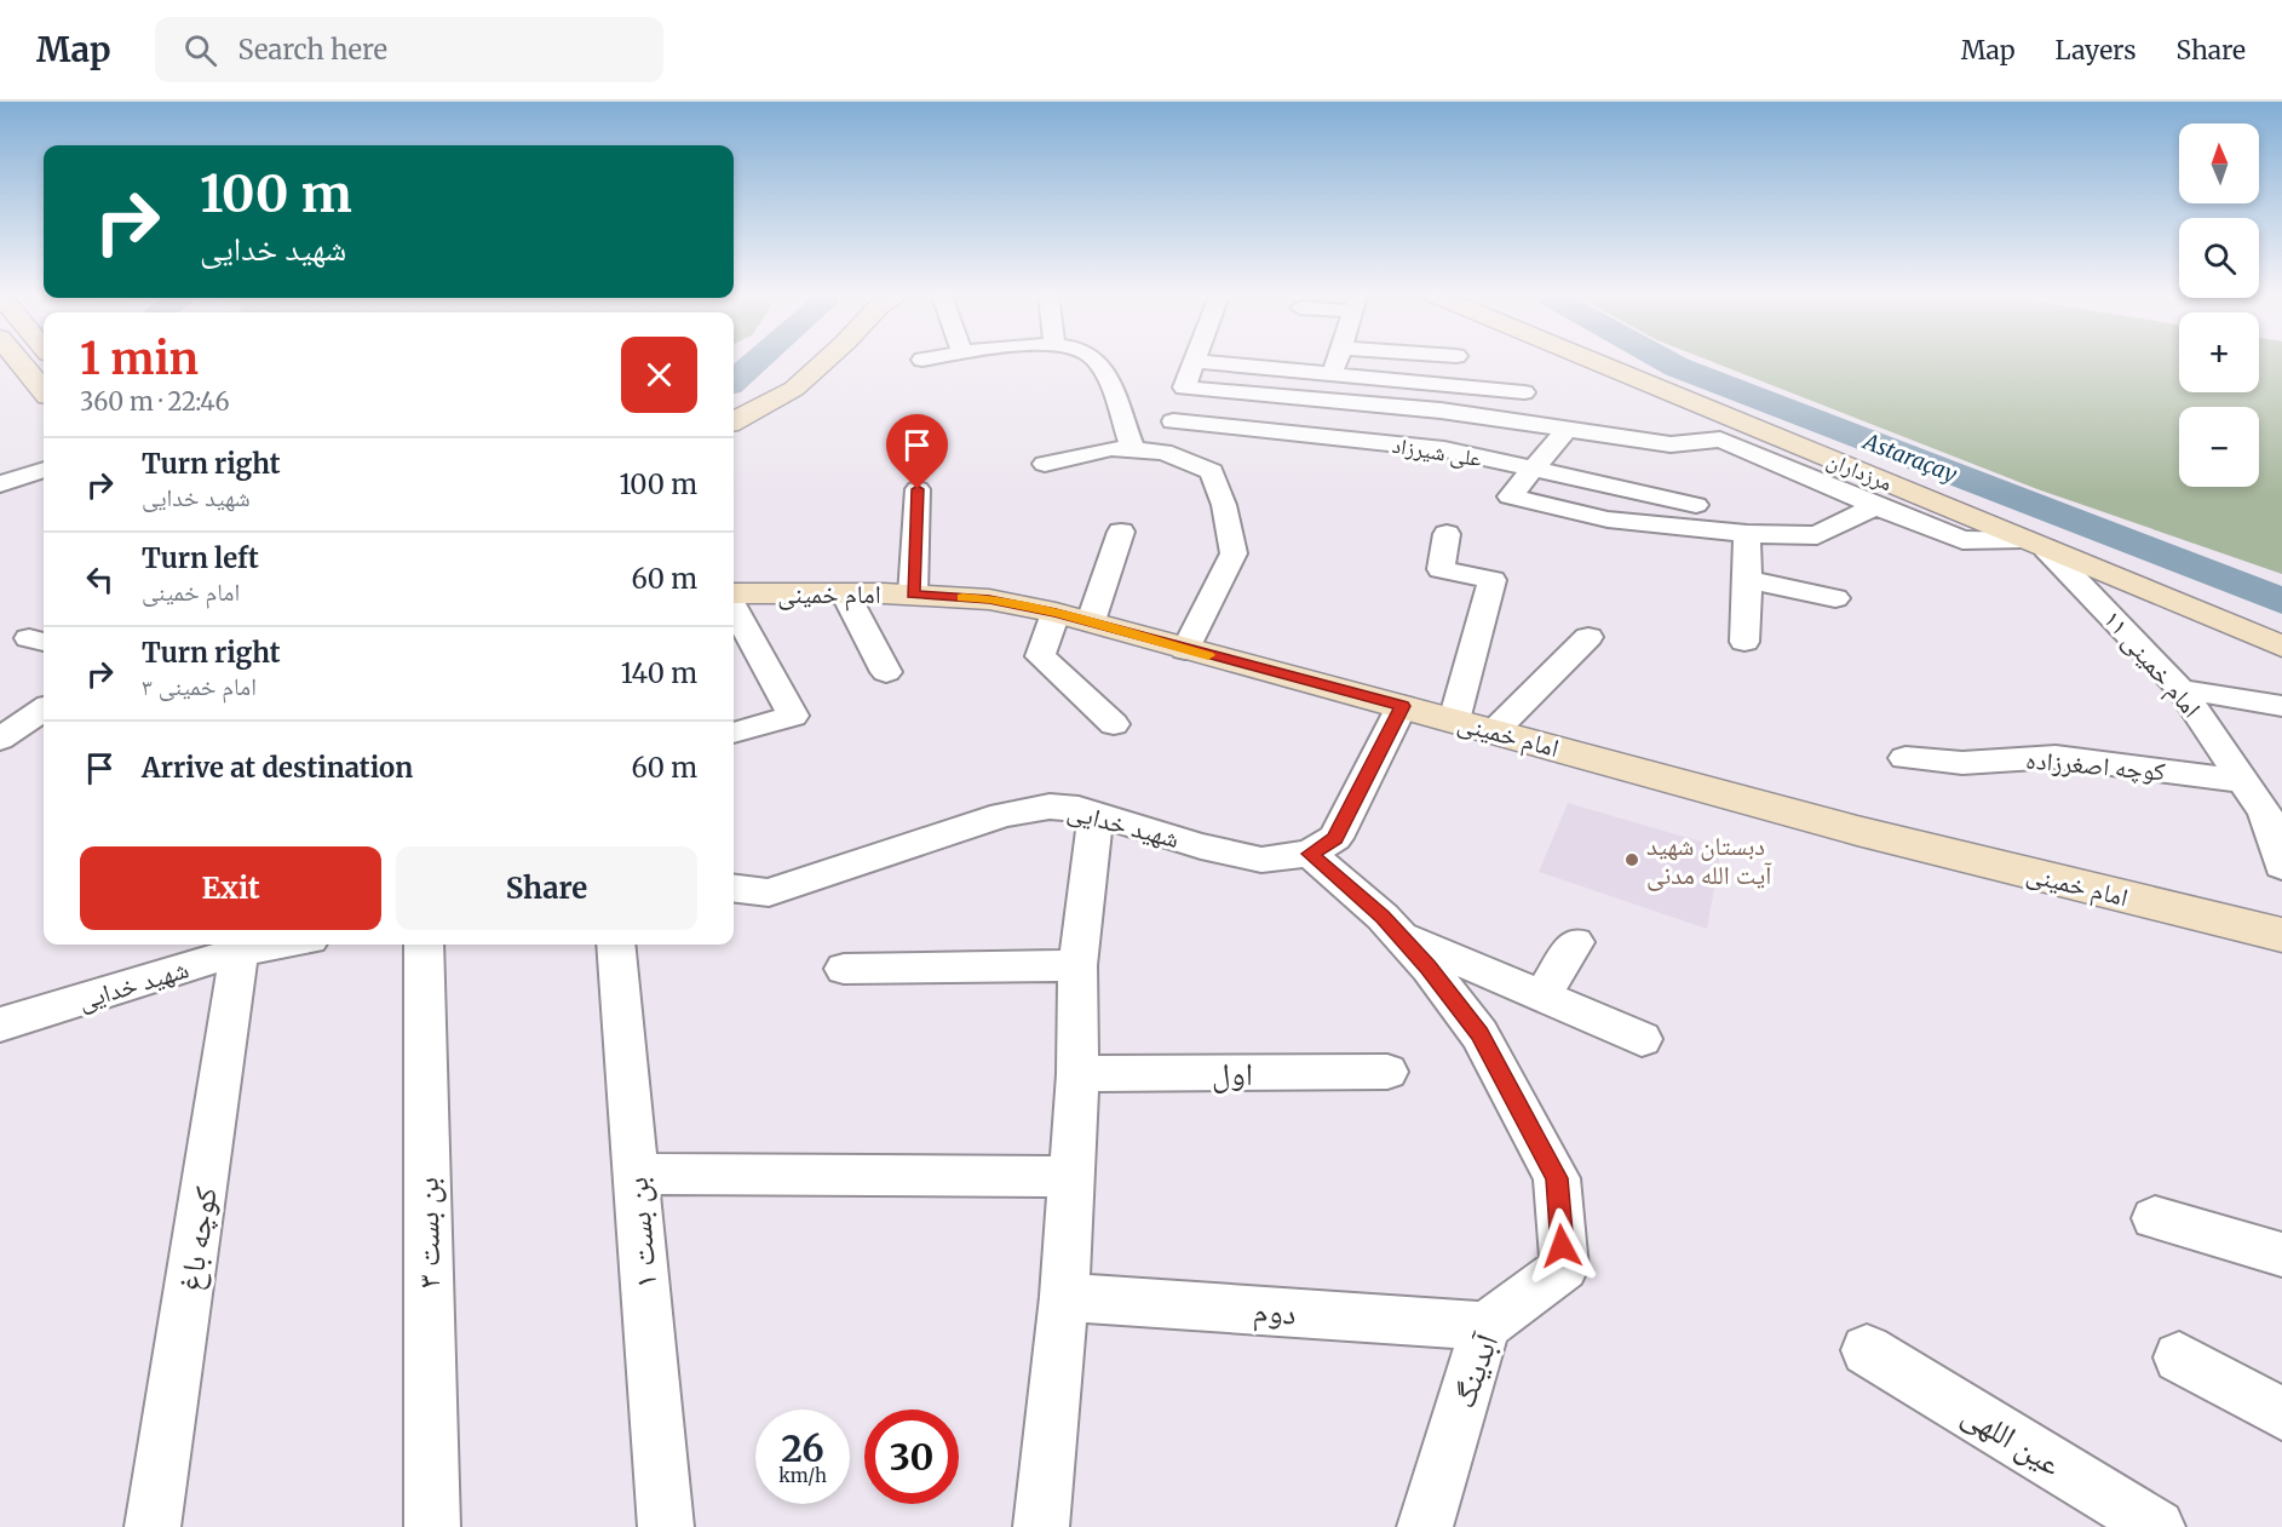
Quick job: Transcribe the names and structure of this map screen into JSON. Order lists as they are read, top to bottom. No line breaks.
{"streets":{"street":["علی شیرزاد","مرزداران","امام خمینی","امام خمینی ۱۱","کوچه اصغرزاده","شهید خدایی","اول","بن بست ۳","بن بست ۱","کوچه باغ","دوم","آبدینگ","عین اللهی"]},"crossings":[["مرزداران","امام خمینی ۱۱"],["امام خمینی ۱۱","کوچه اصغرزاده"],["شهید خدایی","کوچه باغ"],["شهید خدایی","آبدینگ"],["دوم","آبدینگ"]],"water":["Astaraçay"],"places":["دبستان شهید آیت الله مدنی"],"north":"top","page":{"header":"Map","search":"Search here","nav":["Map","Layers","Share"],"map_buttons":["+","−"],"turn":["100 m","شهید خدایی"],"heading":["1 min","360 m · 22:46"],"list":[{"name":"Turn right","note":"شهید خدایی","value":"100 m"},{"name":"Turn left","note":"امام خمینی","value":"60 m"},{"name":"Turn right","note":"امام خمینی ۳","value":"140 m"},{"name":"Arrive at destination","value":"60 m"}],"buttons":["Exit","Share"],"speed":"26 km/h","limit":"30"}}
